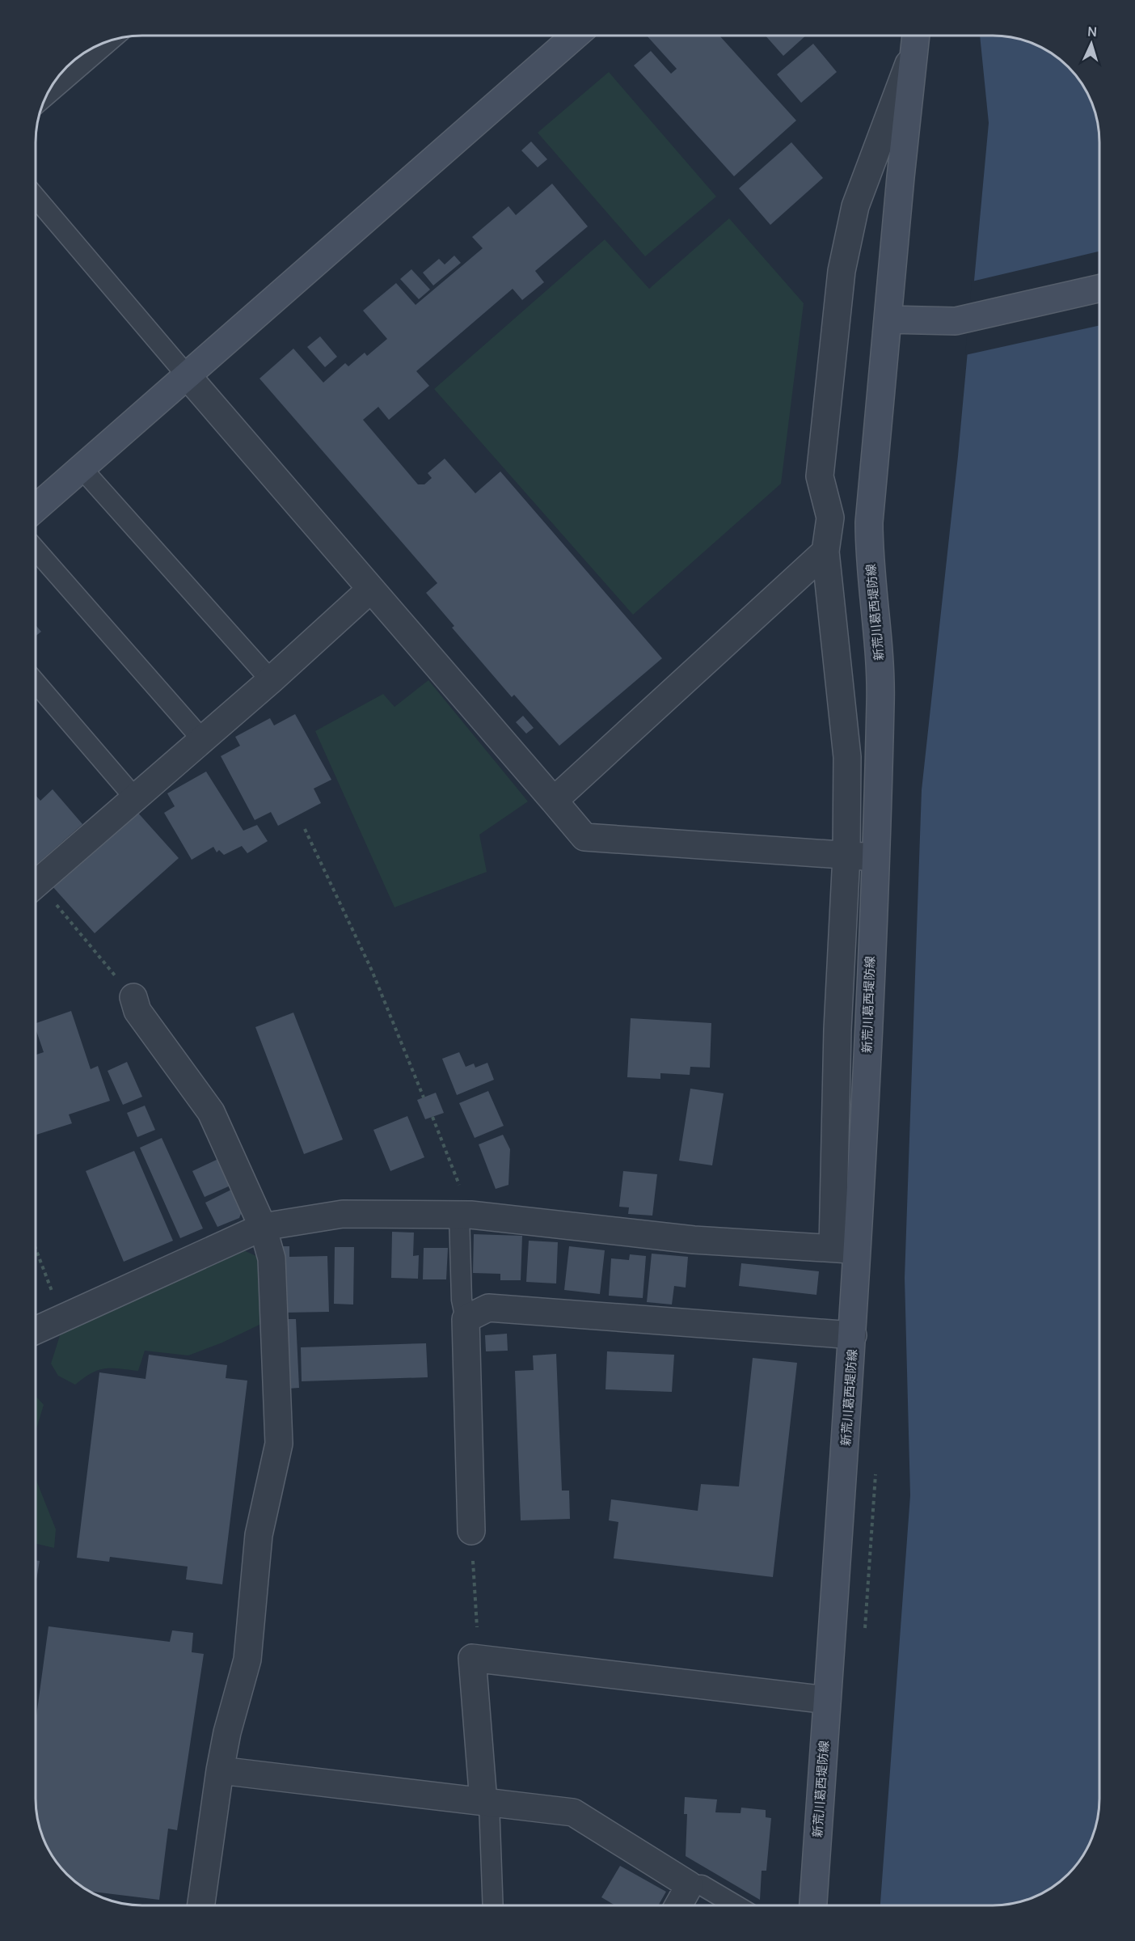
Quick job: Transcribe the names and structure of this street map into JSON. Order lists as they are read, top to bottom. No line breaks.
{"streets":{"main road":["新荒川葛西堤防線"]},"north":"top"}
